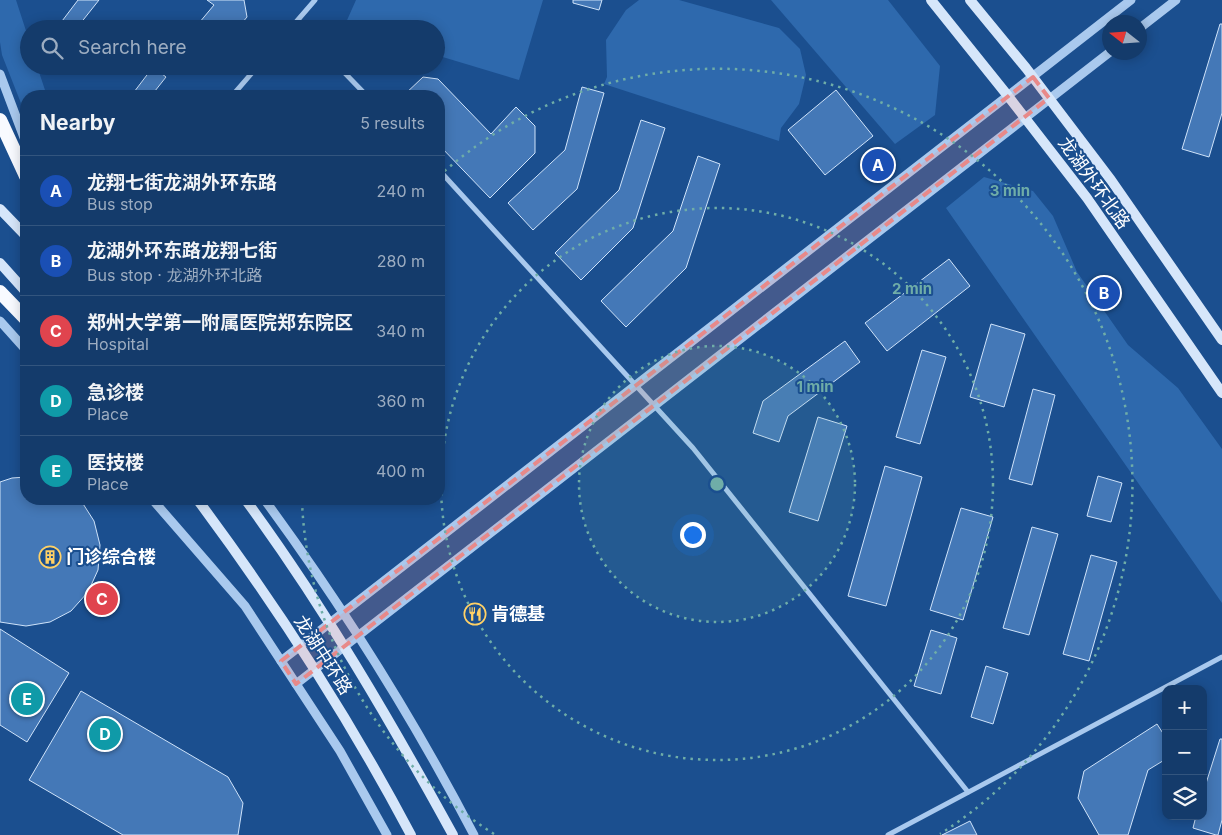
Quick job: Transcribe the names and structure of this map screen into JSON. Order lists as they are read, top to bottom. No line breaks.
{"streets":{"main road":["龙湖外环北路","龙湖中环路"]},"places":{"building":["门诊综合楼"],"restaurant":["肯德基"]},"north":"left","page":{"search":"Search here","heading":["Nearby","5 results"],"pins":["A","B","C","E","D"],"list":[{"mark":"A","name":"龙翔七街龙湖外环东路","note":"Bus stop","value":"240 m"},{"mark":"B","name":"龙湖外环东路龙翔七街","note":"Bus stop · 龙湖外环北路","value":"280 m"},{"mark":"C","name":"郑州大学第一附属医院郑东院区","note":"Hospital","value":"340 m"},{"mark":"D","name":"急诊楼","note":"Place","value":"360 m"},{"mark":"E","name":"医技楼","note":"Place","value":"400 m"}],"map_buttons":["+","−"]},"rings":["3 min","2 min","1 min"]}
